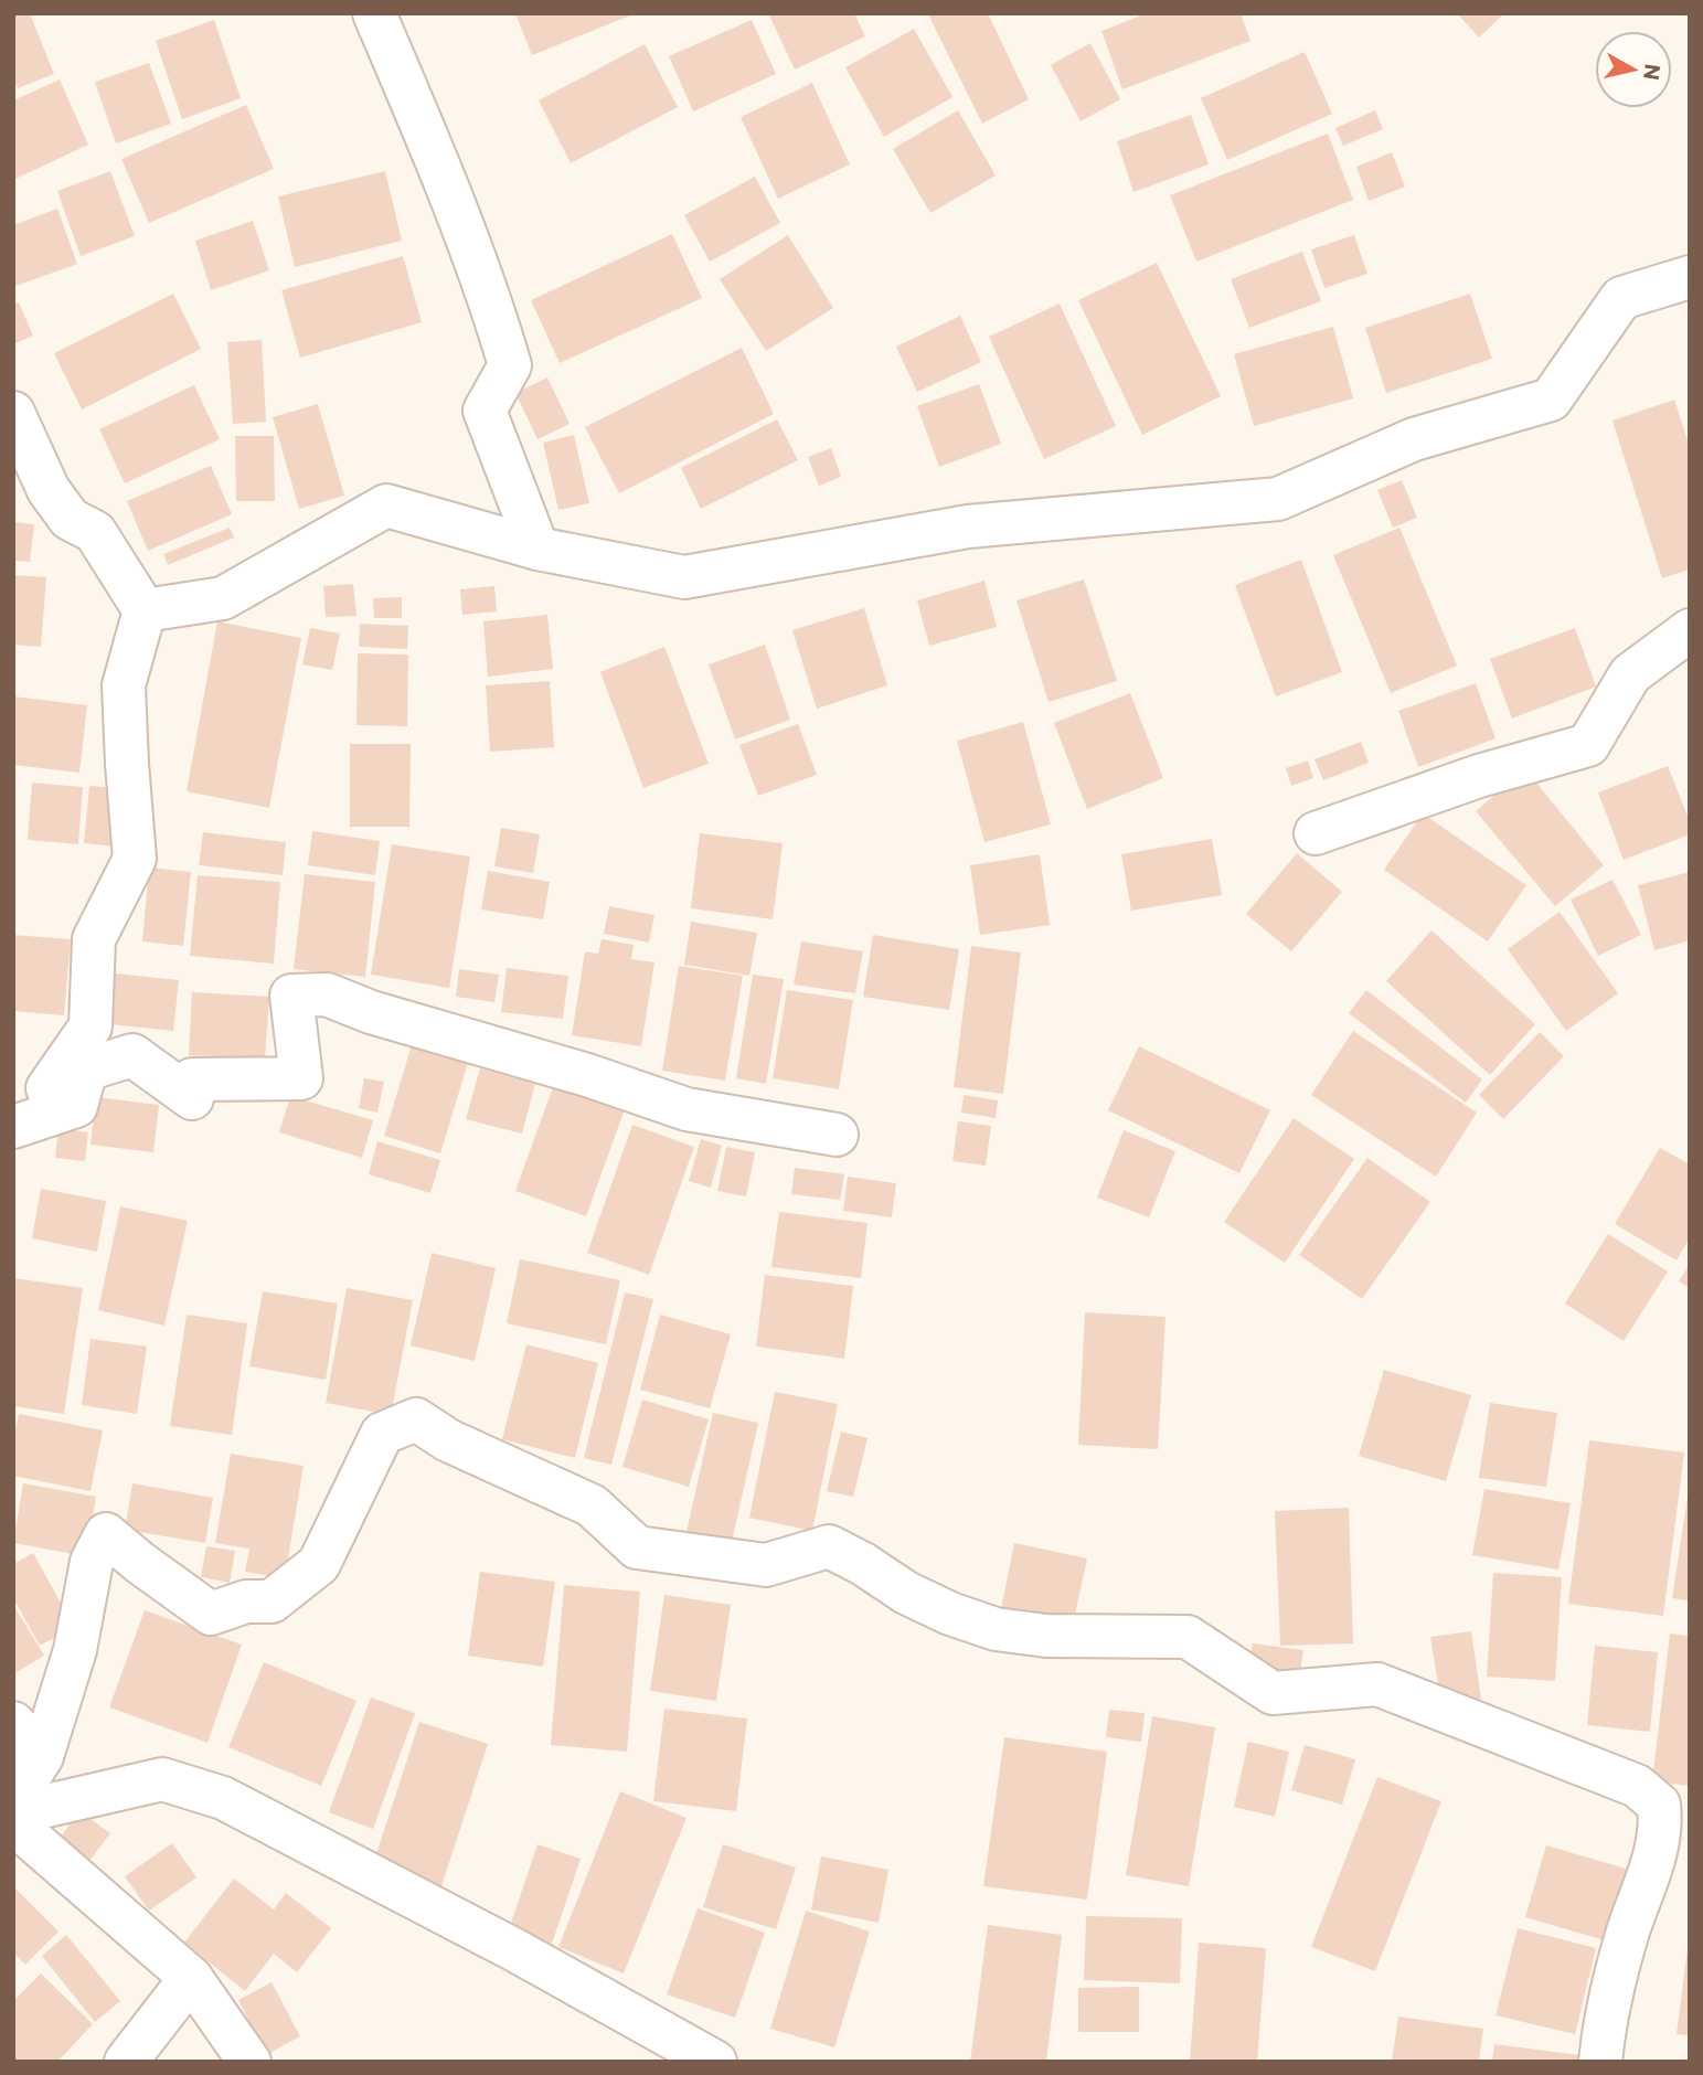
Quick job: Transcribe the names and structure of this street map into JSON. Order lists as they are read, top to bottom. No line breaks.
{"north":"right"}
